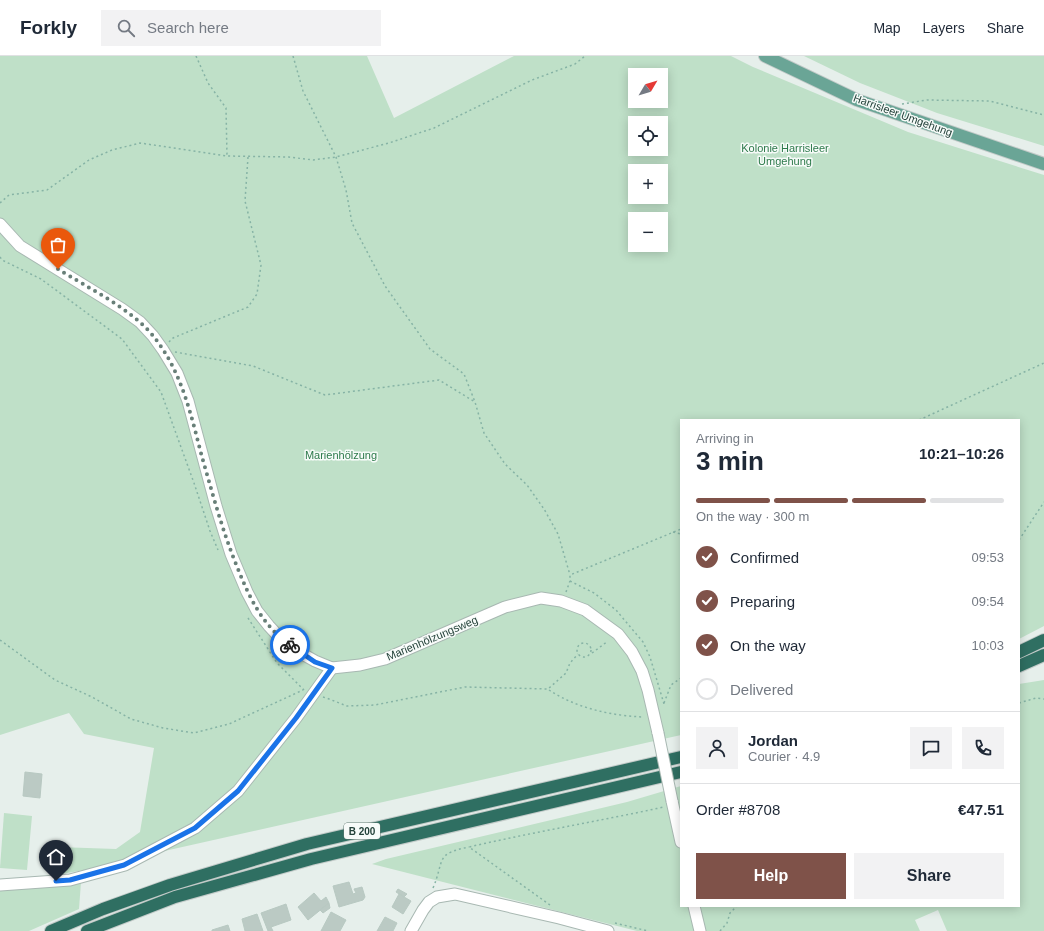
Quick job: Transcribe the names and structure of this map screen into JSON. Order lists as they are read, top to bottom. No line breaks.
{"streets":{"highway":["B 200"],"main road":["Harrisleer Umgehung"],"street":["Marienhölzungsweg"]},"parks":["Kolonie Harrisleer Umgehung","Marienhölzung"],"north":"top right","page":{"header":"Forkly","search":"Search here","nav":["Map","Layers","Share"],"map_buttons":["+","−"],"heading":["3 min","Arriving in","10:21–10:26"],"panel":["Jordan","Courier · 4.9","Order #8708","€47.51"],"bar":"On the way · 300 m","list":[["Confirmed","09:53"],["Preparing","09:54"],["On the way","10:03"],"Delivered"],"buttons":["Help","Share"]}}
